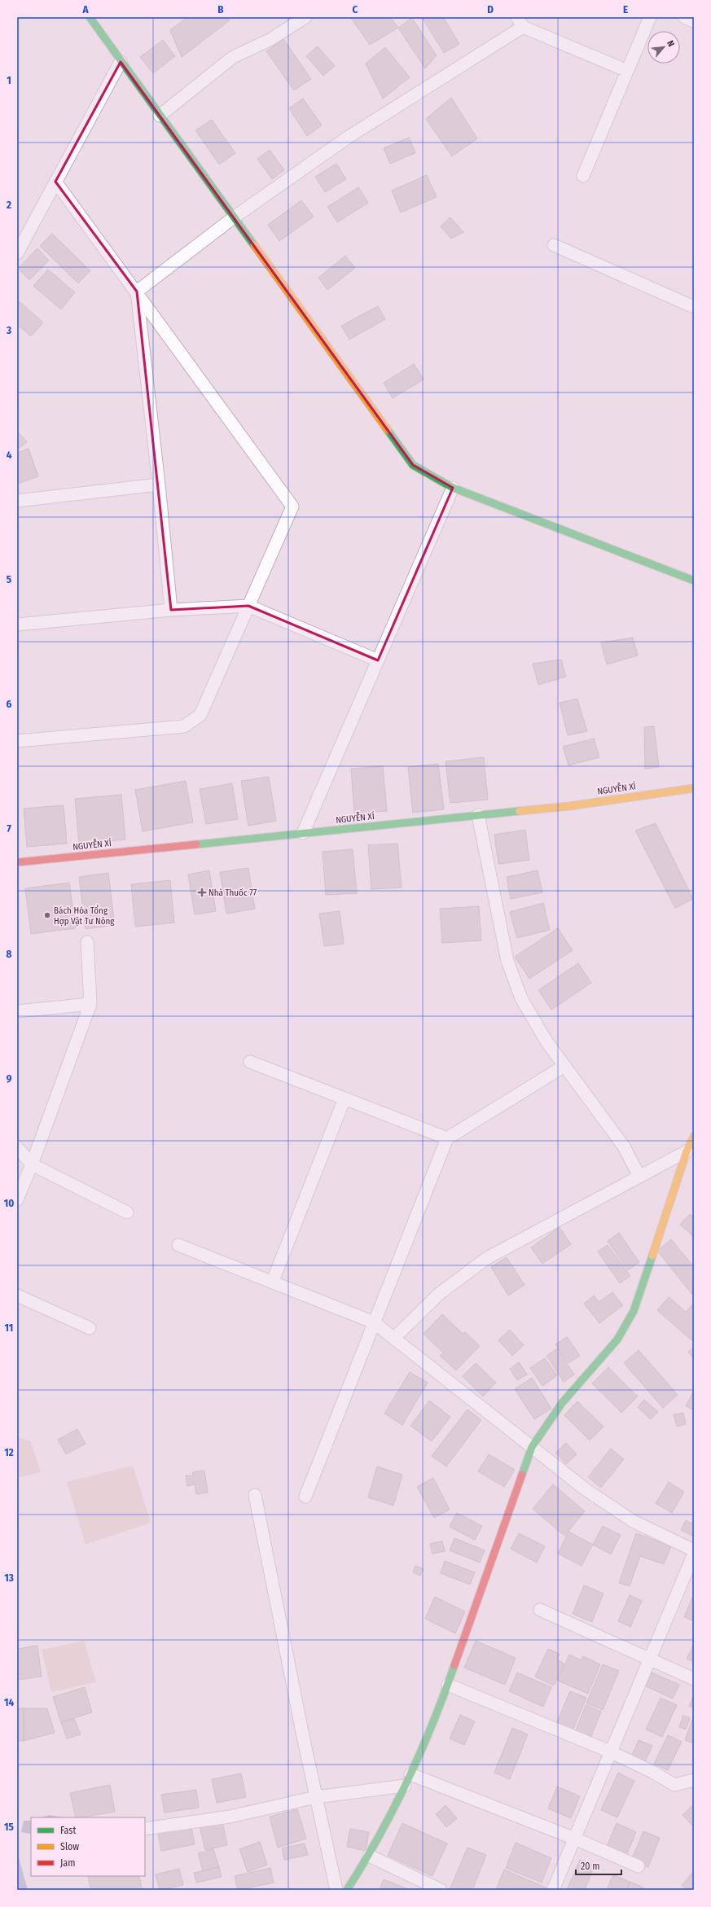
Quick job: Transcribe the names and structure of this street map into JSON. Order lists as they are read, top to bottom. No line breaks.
{"streets":{"street":["NGUYỄN XÍ"]},"places":{"health":["Nhà Thuốc 77"],"other":["Bách Hóa Tổng Hợp Vật Tư Nông"]},"legend":["Fast","Slow","Jam"],"scale_bar":"20 m","north":"top right","grid":{"columns":["A","B","C","D","E"],"rows":["1","2","3","4","5","6","7","8","9","10","11","12","13","14","15"]}}
